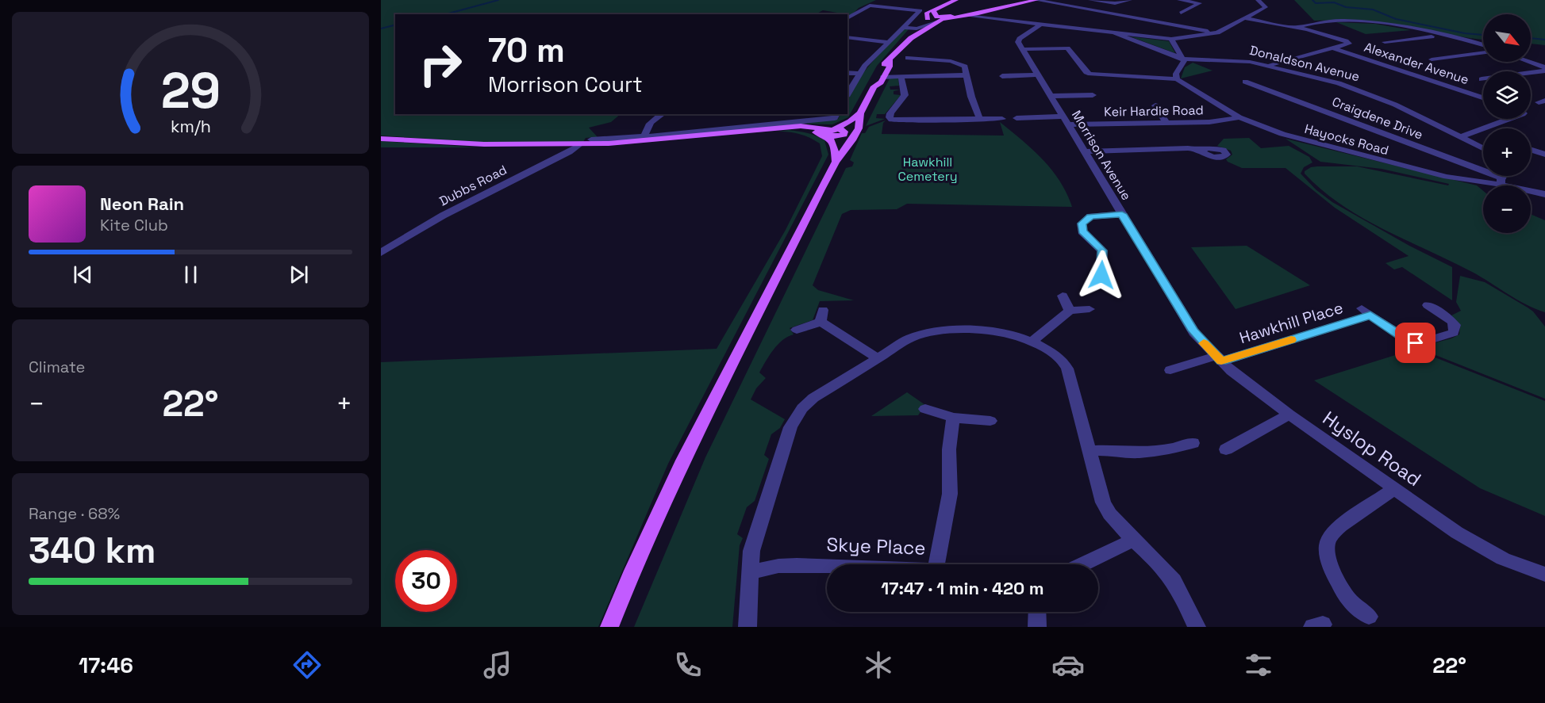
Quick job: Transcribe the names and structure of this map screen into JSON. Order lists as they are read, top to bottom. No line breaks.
{"streets":{"street":["Donaldson Avenue","Alexander Avenue","Keir Hardie Road","Craigdene Drive","Hayocks Road","Morrison Avenue","Dubbs Road","Hawkhill Place","Hyslop Road","Skye Place"]},"crossings":[["Keir Hardie Road","Hayocks Road"],["Keir Hardie Road","Morrison Avenue"],["Craigdene Drive","Hayocks Road"],["Morrison Avenue","Hyslop Road"],["Hawkhill Place","Hyslop Road"]],"parks":["Hawkhill Cemetery"],"north":"bottom right","page":{"map_buttons":["+","−"],"turn":["70 m","Morrison Court"],"song":["Neon Rain","Kite Club"],"tile":["Climate",["Range · 68%","340 km"]],"heat":["−","22°","+"],"limit":"30","trip":"17:47 · 1 min · 420 m","tabs":["17:46","22°"],"gauge":["29","km/h"]}}
